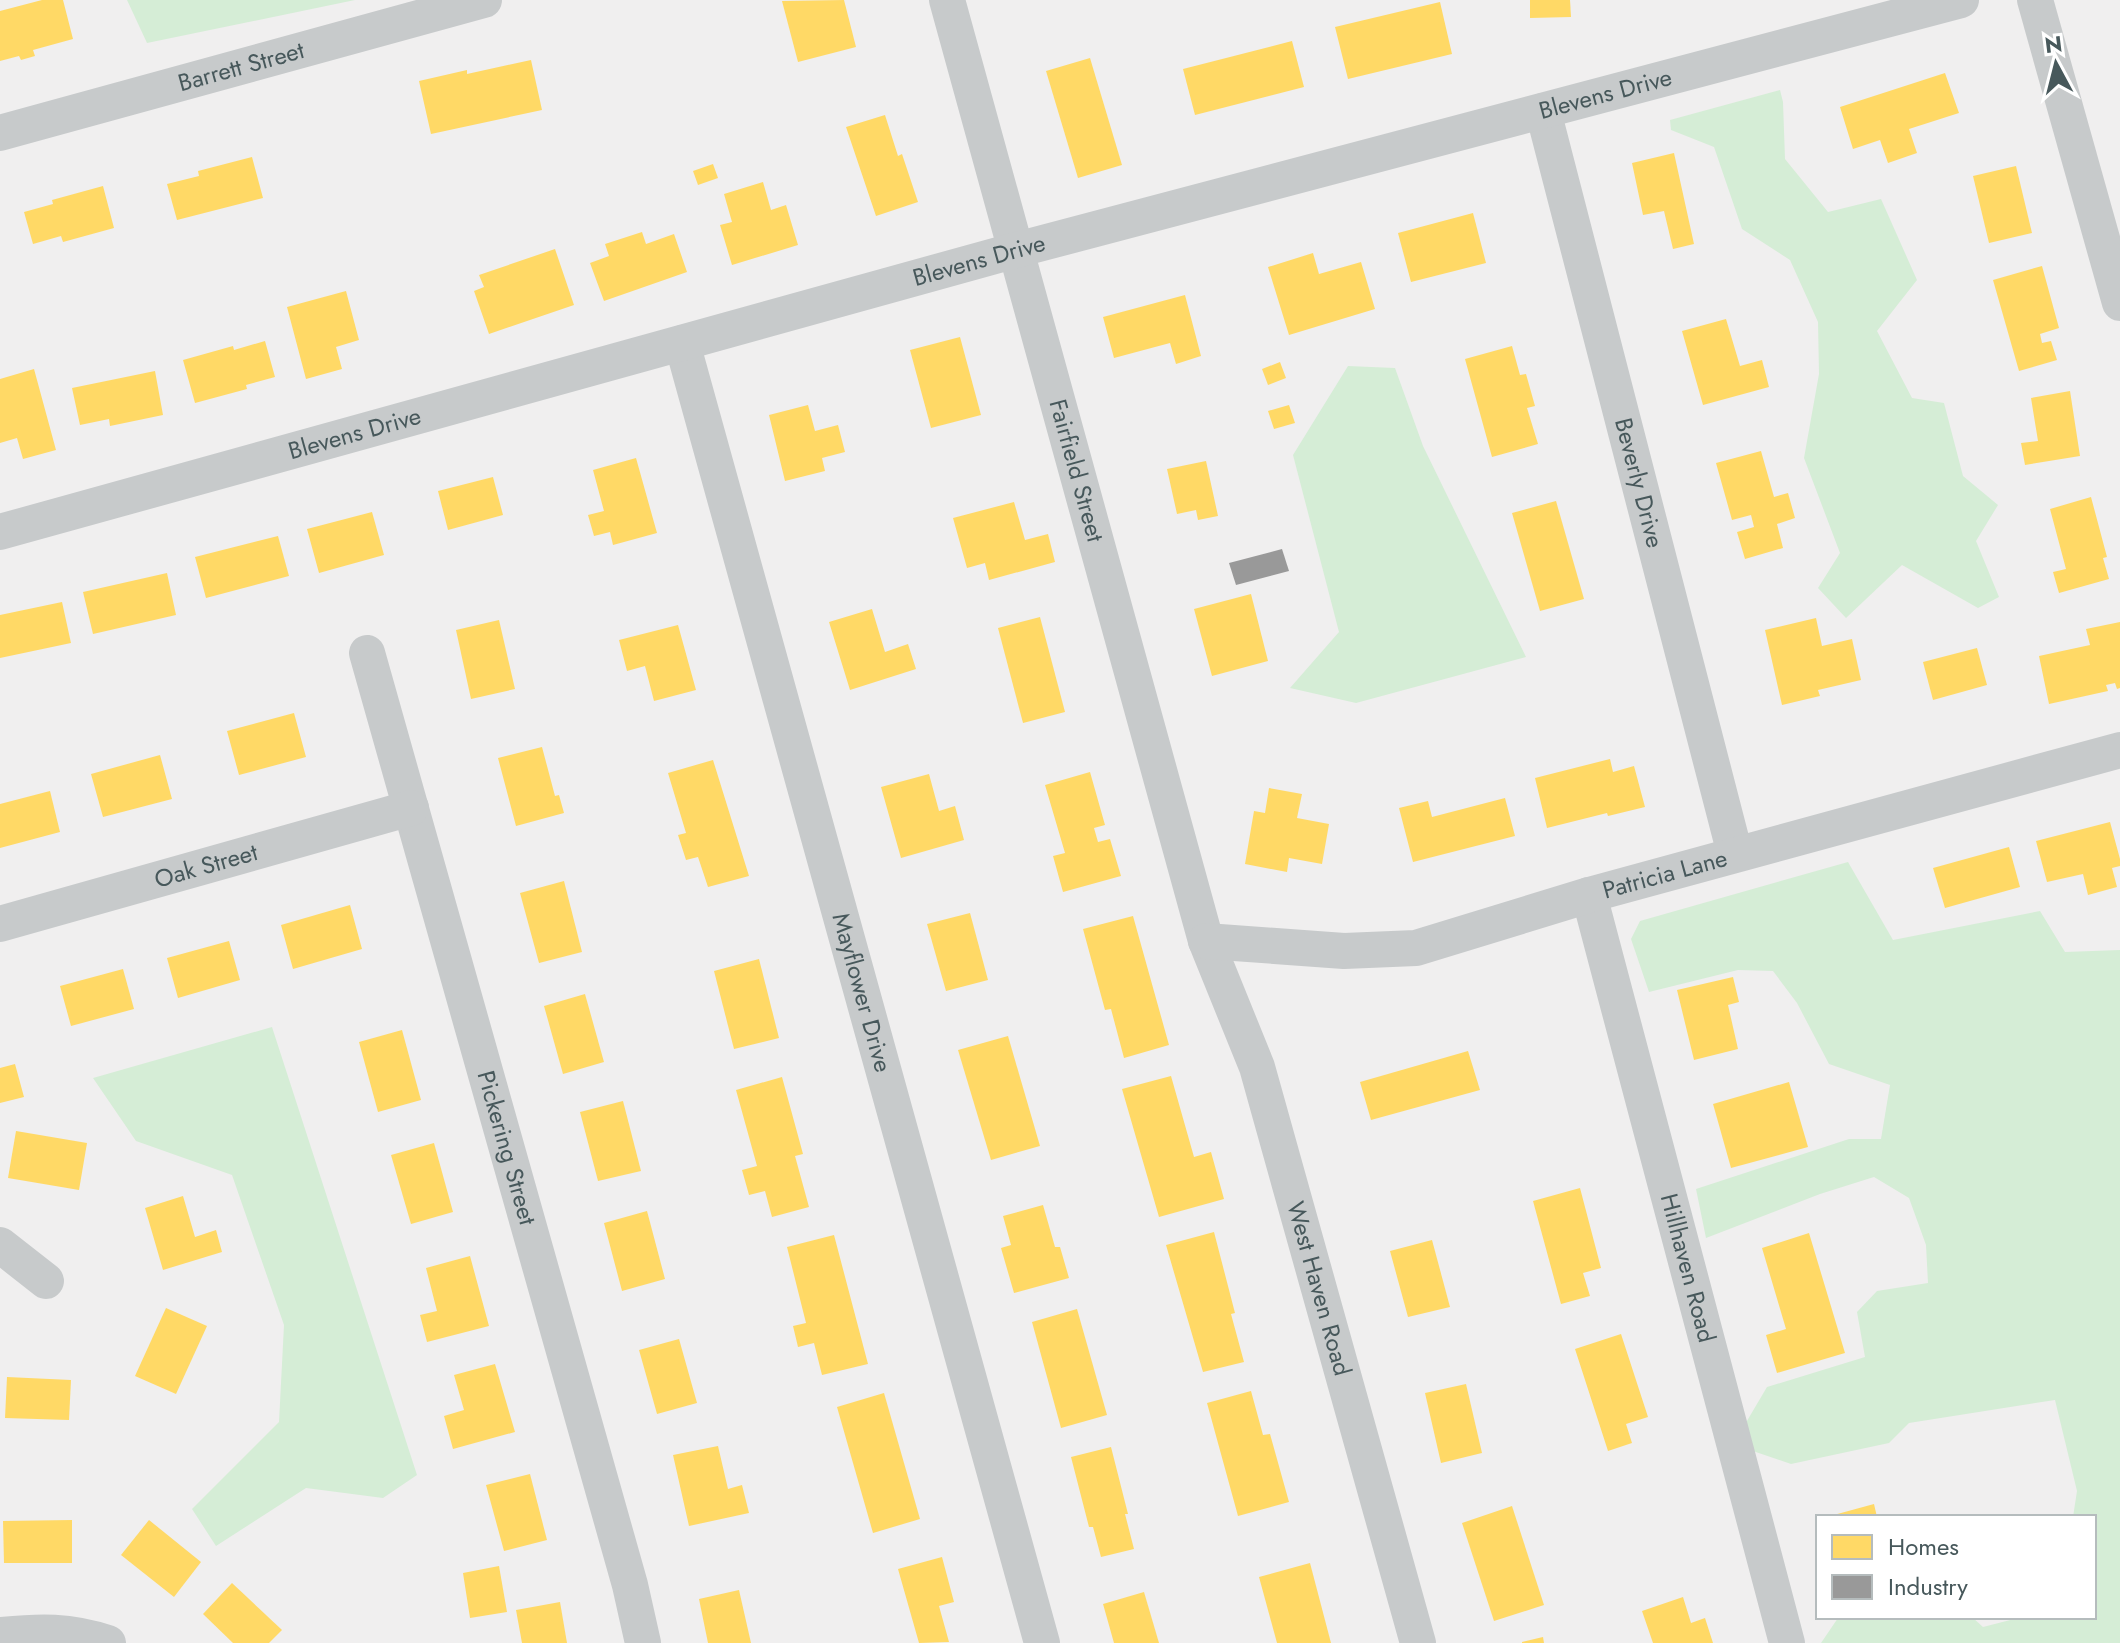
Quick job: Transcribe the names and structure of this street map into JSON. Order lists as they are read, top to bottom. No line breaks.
{"streets":{"street":["Barrett Street","Blevens Drive","Fairfield Street","Beverly Drive","Oak Street","Patricia Lane","Mayflower Drive","Pickering Street","Hillhaven Road","West Haven Road"]},"crossings":[["Blevens Drive","Fairfield Street"],["Blevens Drive","Beverly Drive"],["Blevens Drive","Mayflower Drive"],["Fairfield Street","Patricia Lane"],["Fairfield Street","West Haven Road"],["Beverly Drive","Patricia Lane"],["Oak Street","Pickering Street"],["Patricia Lane","Hillhaven Road"],["Patricia Lane","West Haven Road"]],"legend":["Homes","Industry"],"north":"top"}
